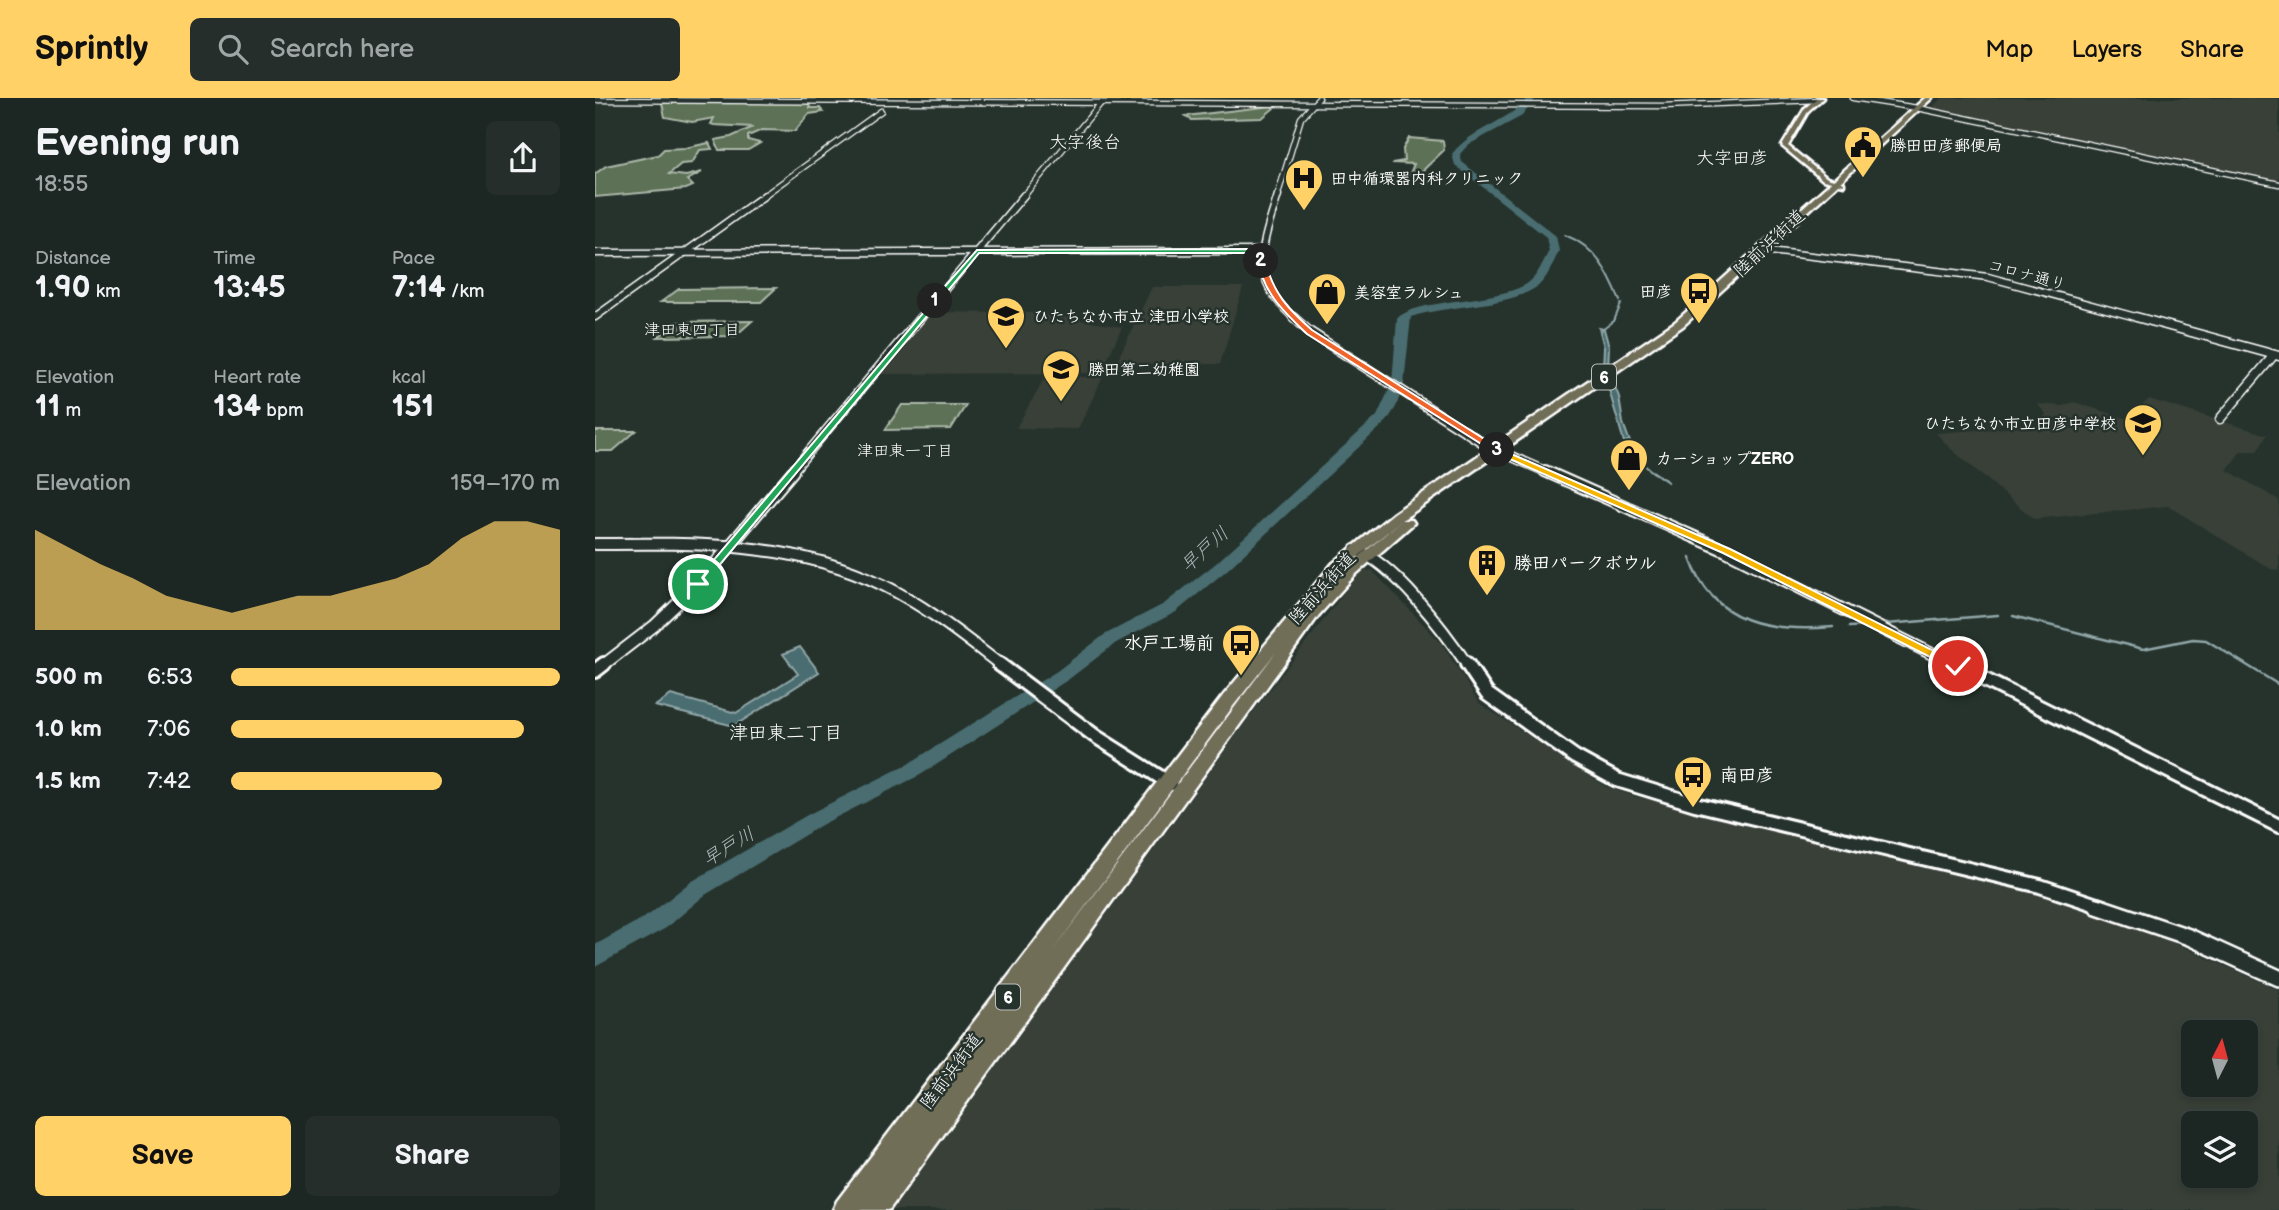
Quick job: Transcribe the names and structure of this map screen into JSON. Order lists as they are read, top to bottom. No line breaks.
{"streets":{"highway":["陸前浜街道","6"],"street":["コロナ通り"]},"crossings":[["陸前浜街道","コロナ通り"]],"districts":["大字後台","大字田彦","津田東四丁目","津田東一丁目","津田東二丁目"],"water":["早戸川"],"places":{"public building":["勝田田彦郵便局"],"hospital":["田中循環器内科クリニック"],"bus stop":["田彦","水戸工場前","南田彦"],"shop":["美容室ラルシュ","カーショップZERO"],"school or university":["ひたちなか市立 津田小学校","勝田第二幼稚園","ひたちなか市立田彦中学校"],"building":["勝田パークボウル"]},"north":"top","page":{"header":"Sprintly","search":"Search here","nav":["Map","Layers","Share"],"heading":["Evening run","18:55"],"stats":[["Distance","1.90 km"],["Time","13:45"],["Pace","7:14 /km"],["Elevation","11 m"],["Heart rate","134 bpm"],["kcal","151"]],"pins":["2","1","3"],"chart":["Elevation","159–170 m"],"list":[{"name":"500 m","note":"6:53"},{"name":"1.0 km","note":"7:06"},{"name":"1.5 km","note":"7:42"}],"buttons":["Save","Share"]}}
